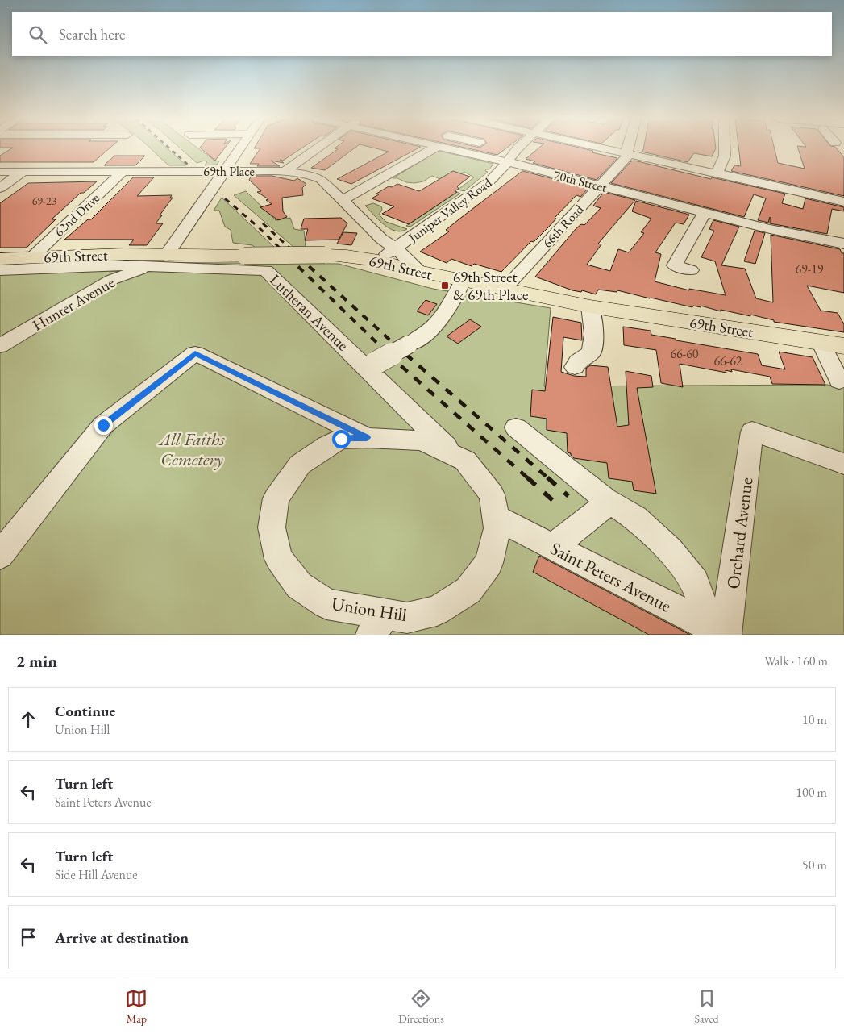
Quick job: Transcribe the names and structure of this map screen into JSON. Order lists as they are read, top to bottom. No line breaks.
{"streets":{"main road":["69th Street"],"street":["69th Place","70th Street","Juniper Valley Road","62nd Drive","66th Road","Hunter Avenue","Lutheran Avenue","Orchard Avenue","Saint Peters Avenue","Union Hill"]},"crossings":[["69th Place","Juniper Valley Road"],["69th Place","62nd Drive"],["69th Place","69th Street"],["70th Street","Juniper Valley Road"],["70th Street","66th Road"],["Juniper Valley Road","69th Street"],["62nd Drive","69th Street"],["66th Road","69th Street"],["Hunter Avenue","Lutheran Avenue"],["Lutheran Avenue","Union Hill"],["Orchard Avenue","Saint Peters Avenue"],["Saint Peters Avenue","Union Hill"]],"parks":["All Faiths Cemetery"],"places":{"transit":["69th Street & 69th Place"]},"house_numbers":["69-23","69-19","66-60","66-62"],"page":{"search":"Search here","heading":["2 min","Walk · 160 m"],"list":[["Continue","Union Hill","10 m"],["Turn left","Saint Peters Avenue","100 m"],["Turn left","Side Hill Avenue","50 m"],"Arrive at destination"],"nav":["Map","Directions","Saved"]}}
